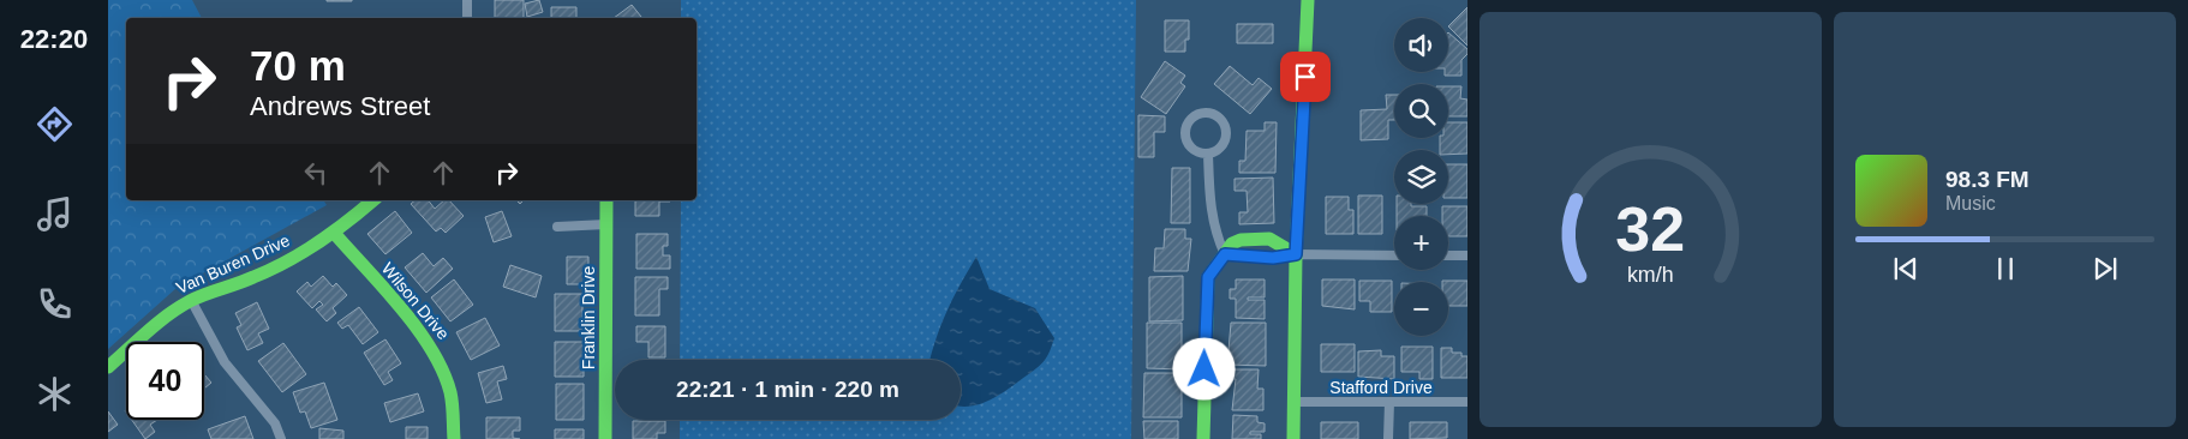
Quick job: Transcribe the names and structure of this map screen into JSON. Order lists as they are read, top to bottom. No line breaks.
{"streets":{"street":["Van Buren Drive","Wilson Drive","Franklin Drive","Stafford Drive"]},"crossings":[["Van Buren Drive","Wilson Drive"]],"page":{"tabs":"22:20","map_buttons":["+","−"],"turn":["70 m","Andrews Street"],"song":["98.3 FM","Music"],"limit":"40","trip":"22:21 · 1 min · 220 m","gauge":["32","km/h"]}}
